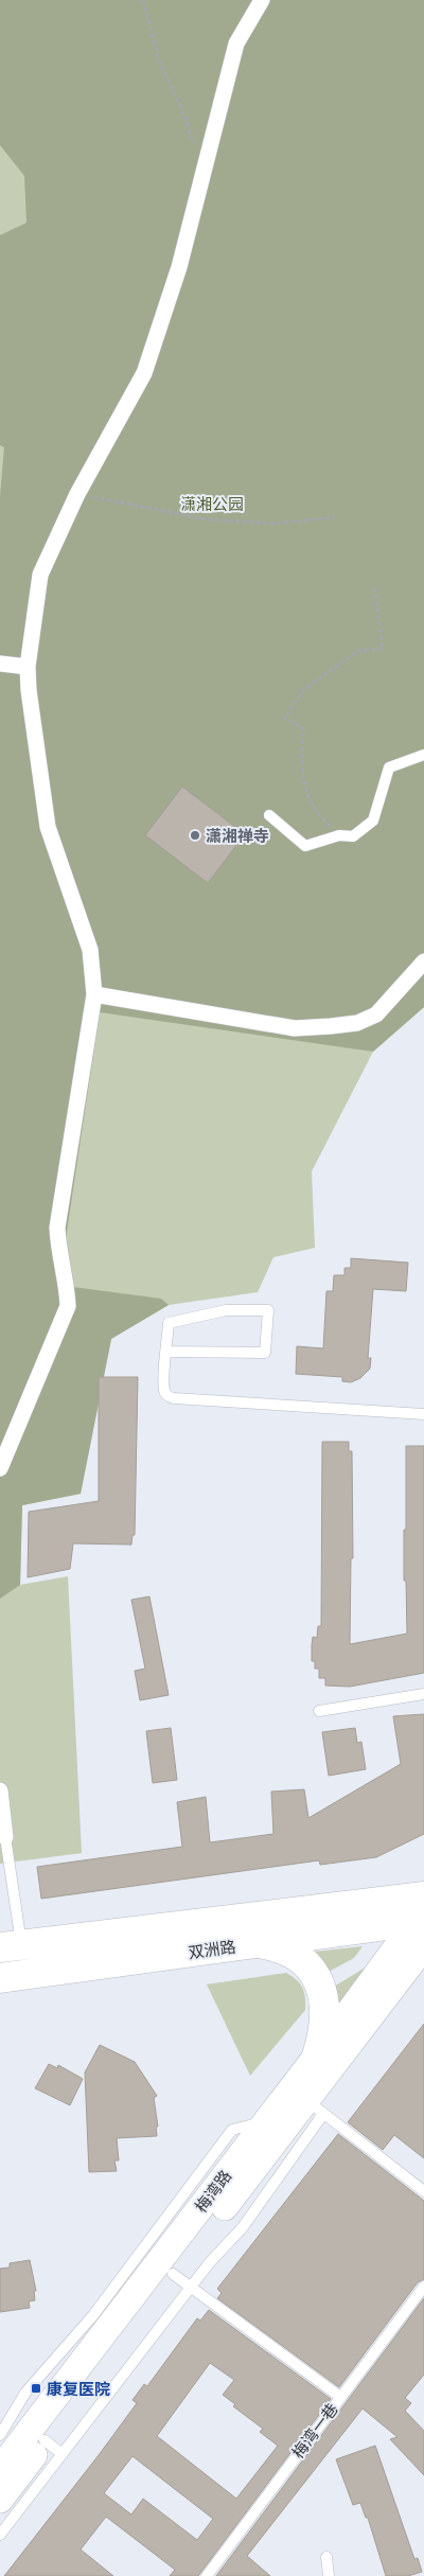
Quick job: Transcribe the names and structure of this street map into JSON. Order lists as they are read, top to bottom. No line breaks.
{"streets":{"main road":["双洲路"],"street":["梅湾路"],"lane":["梅湾一巷"]},"crossings":[["双洲路","梅湾路"]],"parks":["潇湘公园"],"places":{"other":["潇湘禅寺"],"transit":["康复医院"]}}
